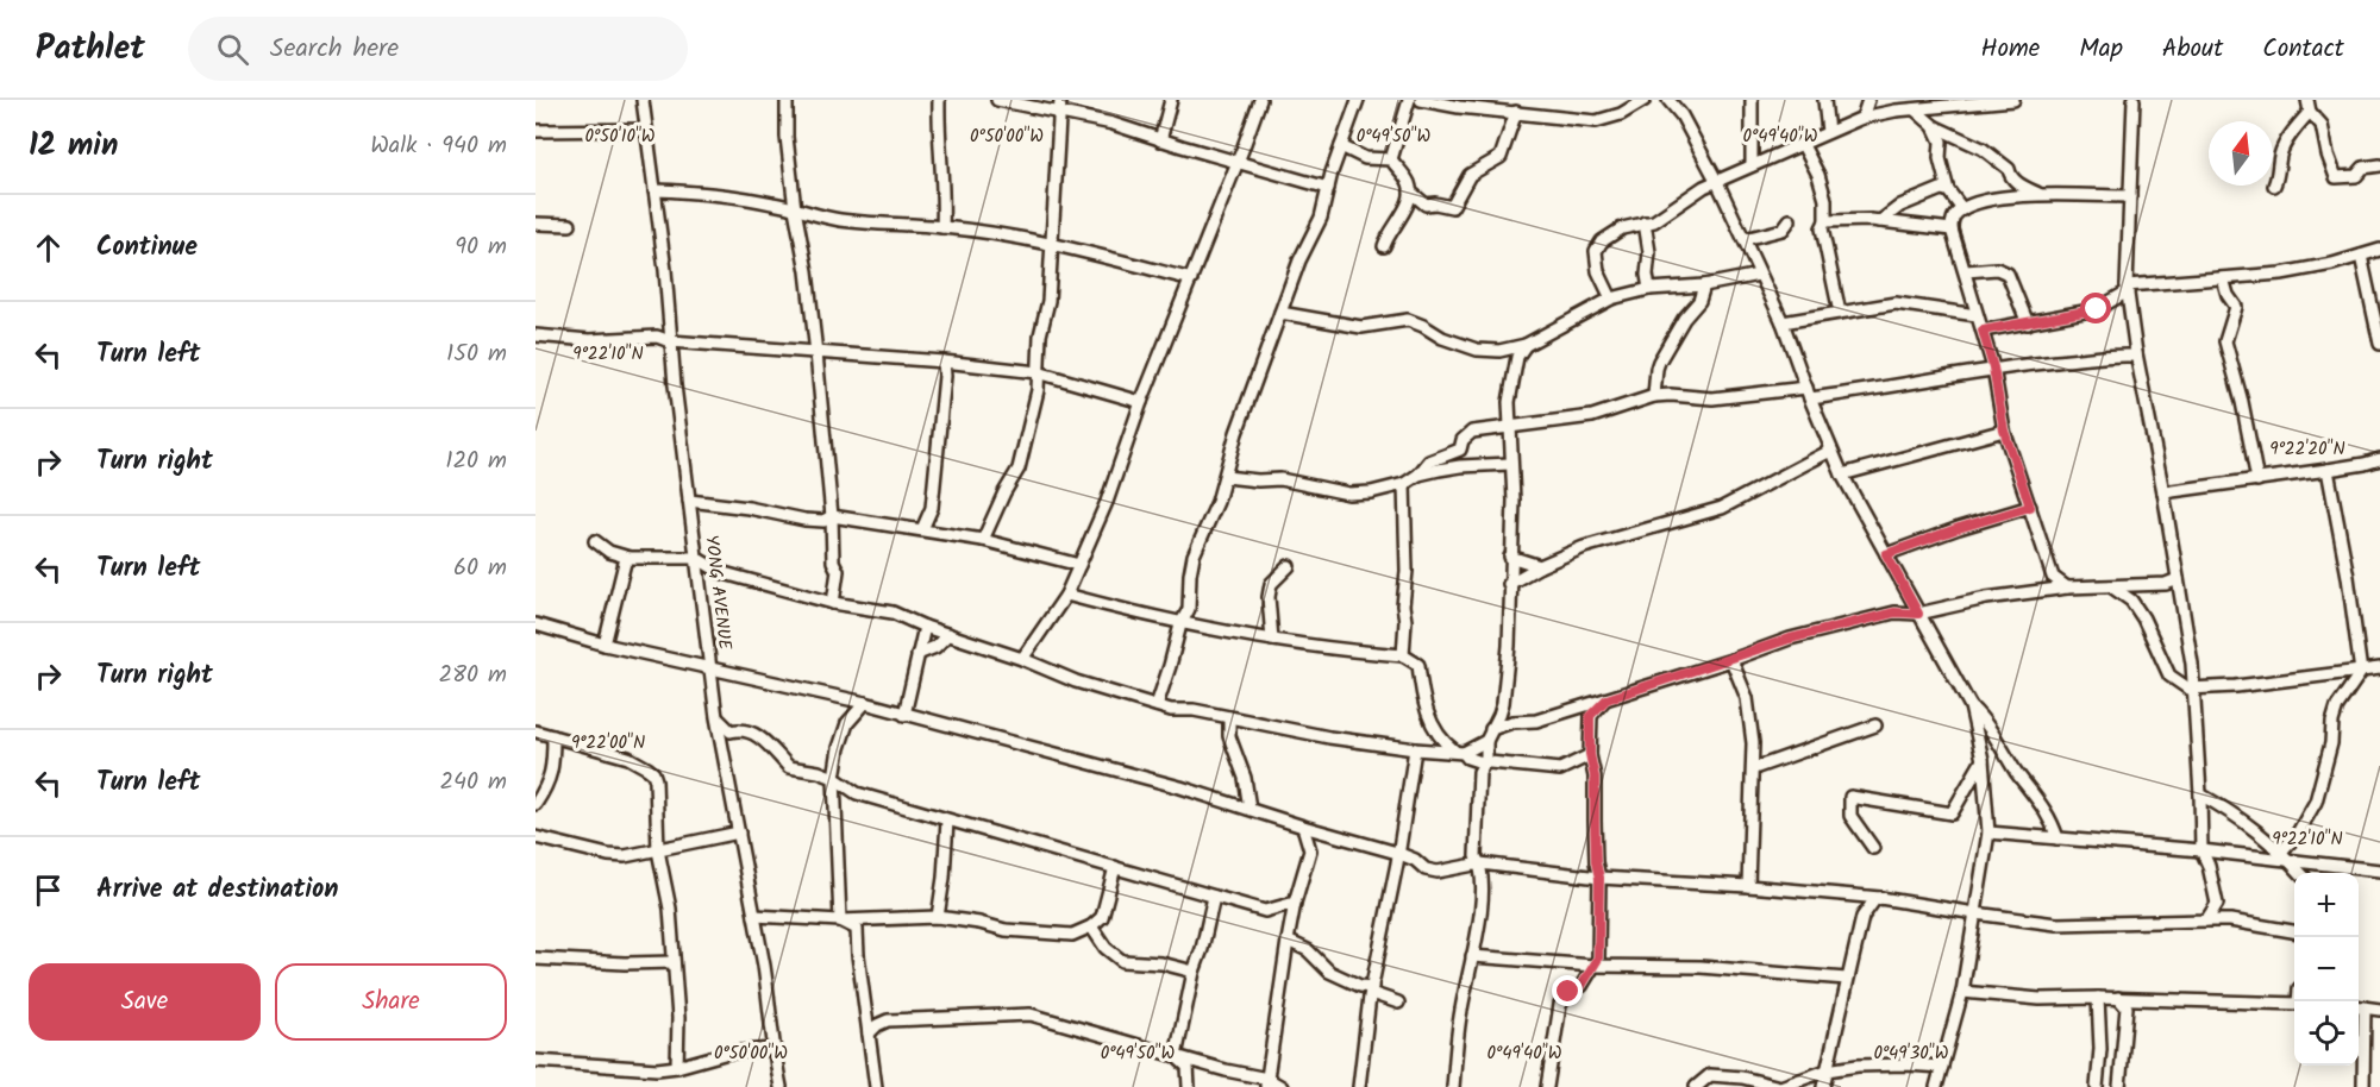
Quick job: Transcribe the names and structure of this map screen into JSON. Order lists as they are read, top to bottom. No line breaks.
{"streets":{"street":["YONG AVENUE"]},"north":"top","page":{"header":"Pathlet","search":"Search here","nav":["Home","Map","About","Contact"],"heading":["12 min","Walk · 940 m"],"list":[["Continue","90 m"],["Turn left","150 m"],["Turn right","120 m"],["Turn left","60 m"],["Turn right","280 m"],["Turn left","240 m"],"Arrive at destination"],"map_buttons":["+","−"],"buttons":["Save","Share"]},"coordinates":["0°50'00\"W","0°49'50\"W","0°49'40\"W","0°50'10\"W","9°22'10\"N","9°22'20\"N","9°22'00\"N","0°49'30\"W"]}
